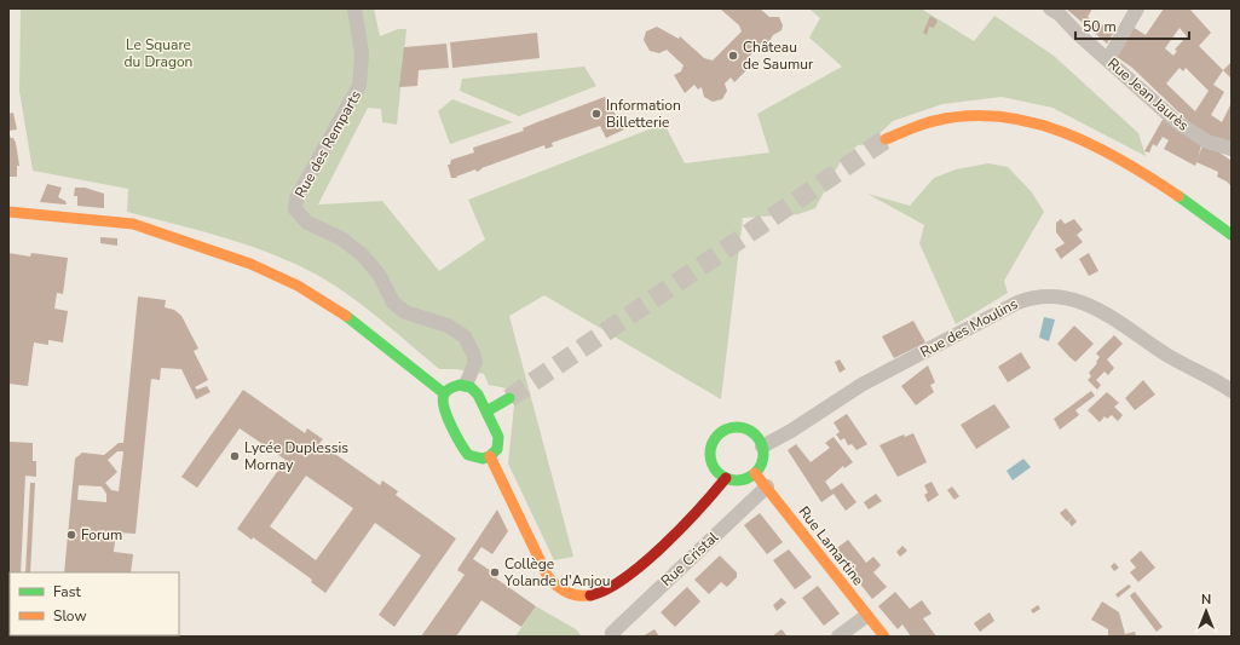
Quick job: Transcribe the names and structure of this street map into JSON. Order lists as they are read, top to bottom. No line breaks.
{"streets":{"street":["Rue Jean Jaurès","Rue des Remparts","Rue des Moulins","Rue Lamartine","Rue Cristal"]},"crossings":[["Rue des Moulins","Rue Lamartine"],["Rue Lamartine","Rue Cristal"]],"parks":["Le Square du Dragon"],"places":["Château de Saumur","Information Billetterie","Lycée Duplessis Mornay","Forum","Collège Yolande d'Anjou"],"legend":["Fast","Slow"],"scale_bar":"50 m","north":"top"}
